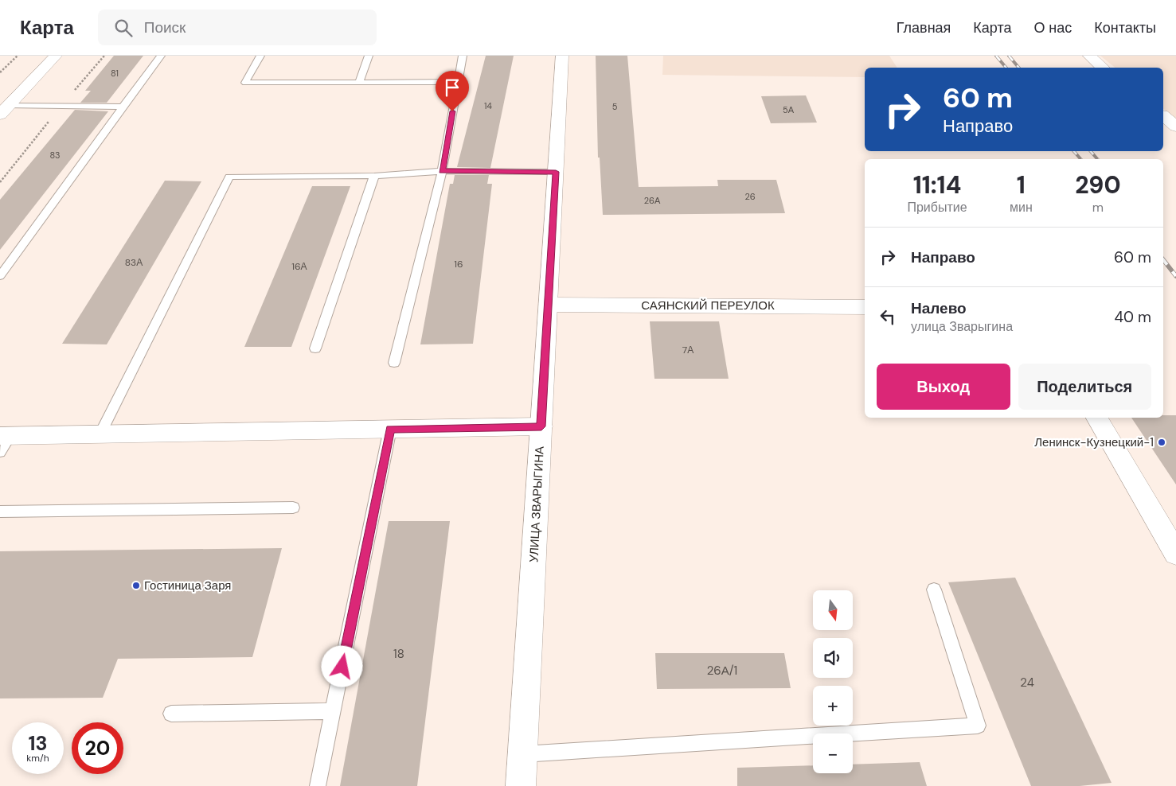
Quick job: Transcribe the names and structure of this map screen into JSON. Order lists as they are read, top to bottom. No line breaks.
{"streets":{"street":["САЯНСКИЙ ПЕРЕУЛОК","УЛИЦА ЗВАРЫГИНА"]},"crossings":[["САЯНСКИЙ ПЕРЕУЛОК","УЛИЦА ЗВАРЫГИНА"]],"places":["Ленинск-Кузнецкий-1","Гостиница Заря"],"house_numbers":["81","14","5","5А","83","26","26А","83А","16","16А","7А","18","26А/1","24"],"north":"bottom","page":{"header":"Карта","search":"Поиск","nav":["Главная","Карта","О нас","Контакты"],"turn":["60 m","Направо"],"eta":["11:14","Прибытие","1","мин","290","m"],"list":[{"name":"Направо","value":"60 m"},{"name":"Налево","note":"улица Зварыгина","value":"40 m"}],"buttons":["Выход","Поделиться"],"map_buttons":["+","−"],"speed":"13 km/h","limit":"20"}}
